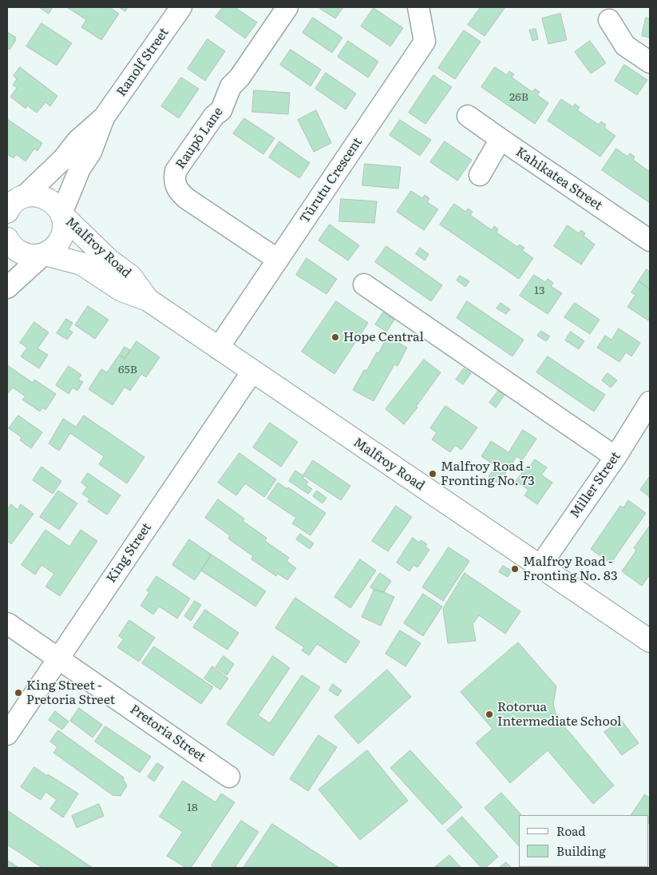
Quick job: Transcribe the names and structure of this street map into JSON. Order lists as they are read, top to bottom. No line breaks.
{"streets":{"main road":["Malfroy Road"],"street":["Ranolf Street","Raupō Lane","Kahikatea Street","Tūrutu Crescent","Miller Street","King Street","Pretoria Street"]},"crossings":[["Ranolf Street","Malfroy Road"],["Raupō Lane","Tūrutu Crescent"],["Tūrutu Crescent","Malfroy Road"],["Malfroy Road","Miller Street"],["Malfroy Road","King Street"],["King Street","Pretoria Street"]],"places":["Hope Central","Malfroy Road - Fronting No. 73","Malfroy Road - Fronting No. 83","King Street - Pretoria Street","Rotorua Intermediate School"],"house_numbers":["26B","13","65B","18"],"legend":["Road","Building"]}
